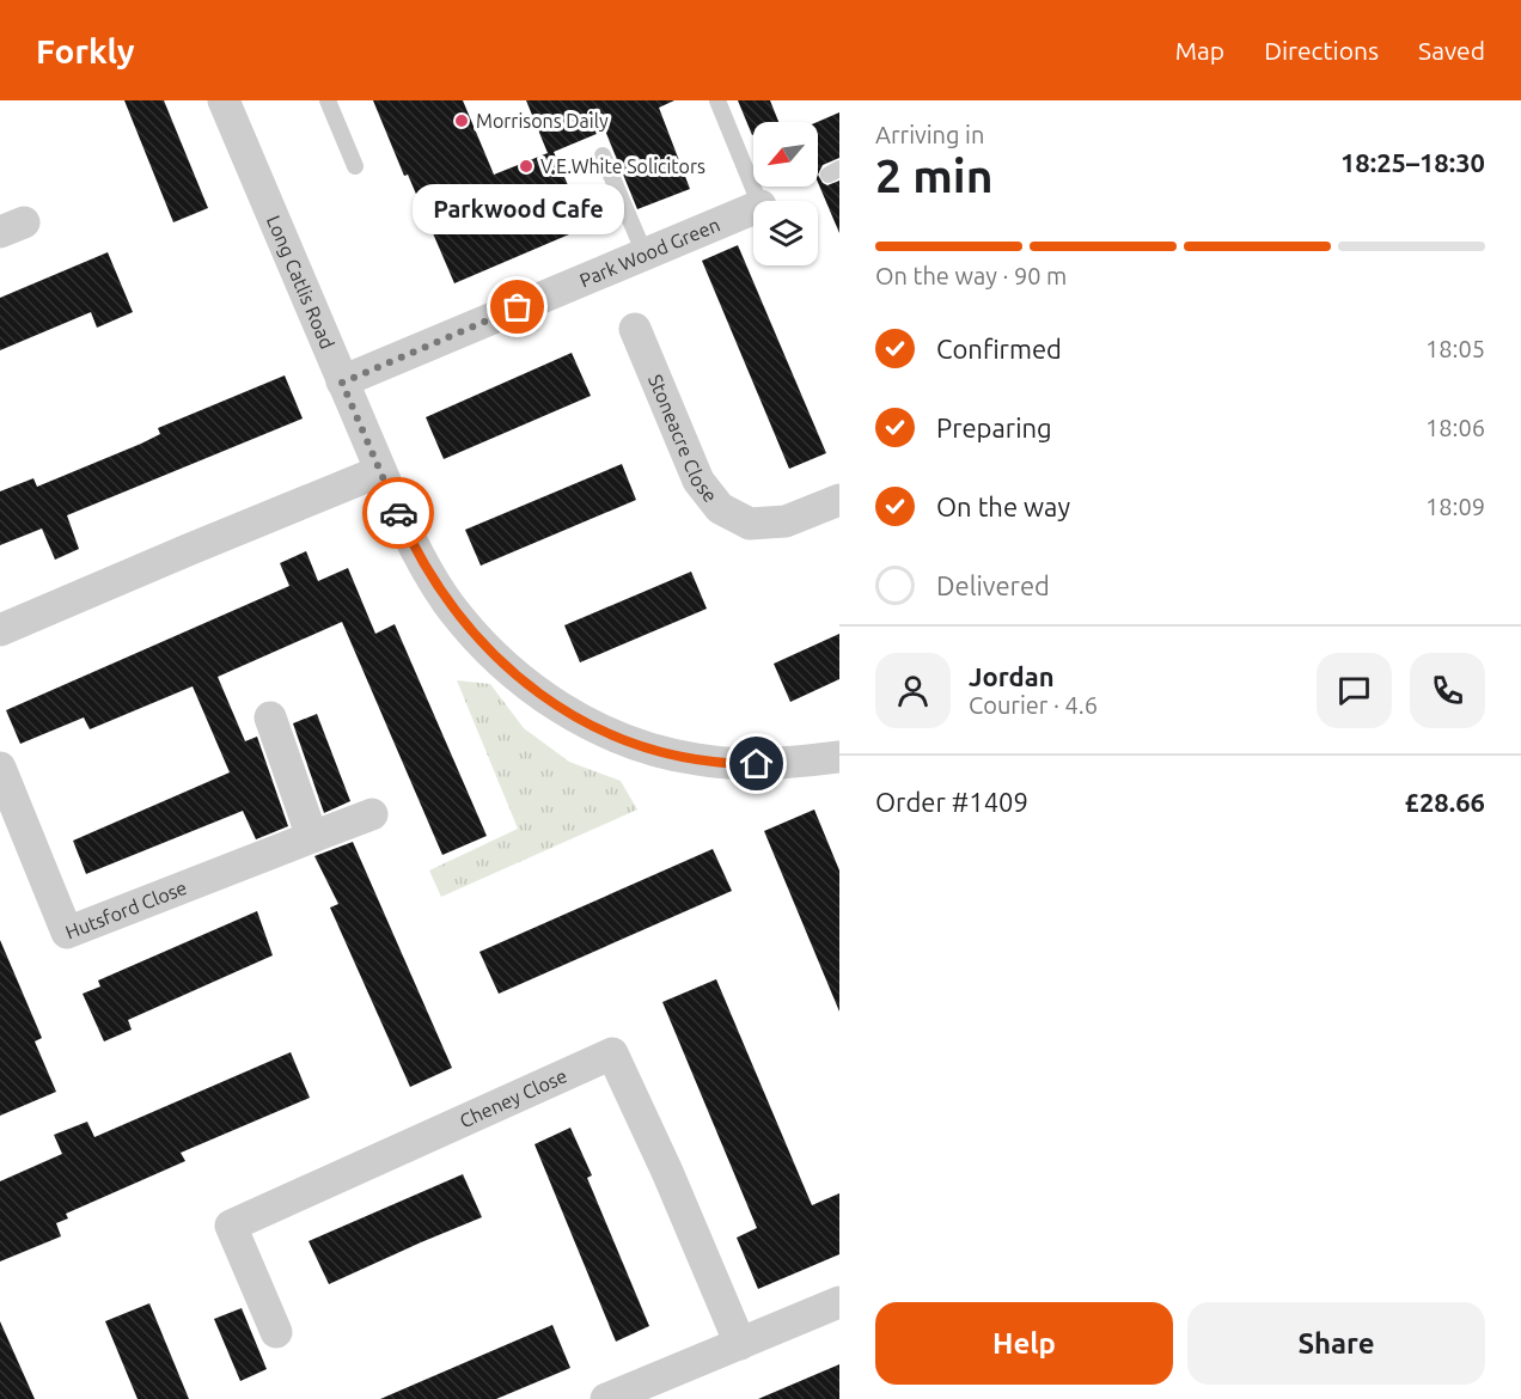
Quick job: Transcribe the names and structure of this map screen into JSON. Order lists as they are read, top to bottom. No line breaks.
{"streets":{"street":["Park Wood Green","Long Catlis Road","Stoneacre Close","Hutsford Close","Cheney Close"]},"crossings":[["Park Wood Green","Long Catlis Road"]],"places":["Morrisons Daily","V.E.White Solicitors","Parkwood Cafe"],"north":"bottom left","page":{"header":"Forkly","nav":["Map","Directions","Saved"],"heading":["2 min","Arriving in","18:25–18:30"],"panel":["Jordan","Courier · 4.6","Order #1409","£28.66"],"bubble":"Parkwood Cafe","bar":"On the way · 90 m","list":[["Confirmed","18:05"],["Preparing","18:06"],["On the way","18:09"],"Delivered"],"buttons":["Help","Share"]}}
